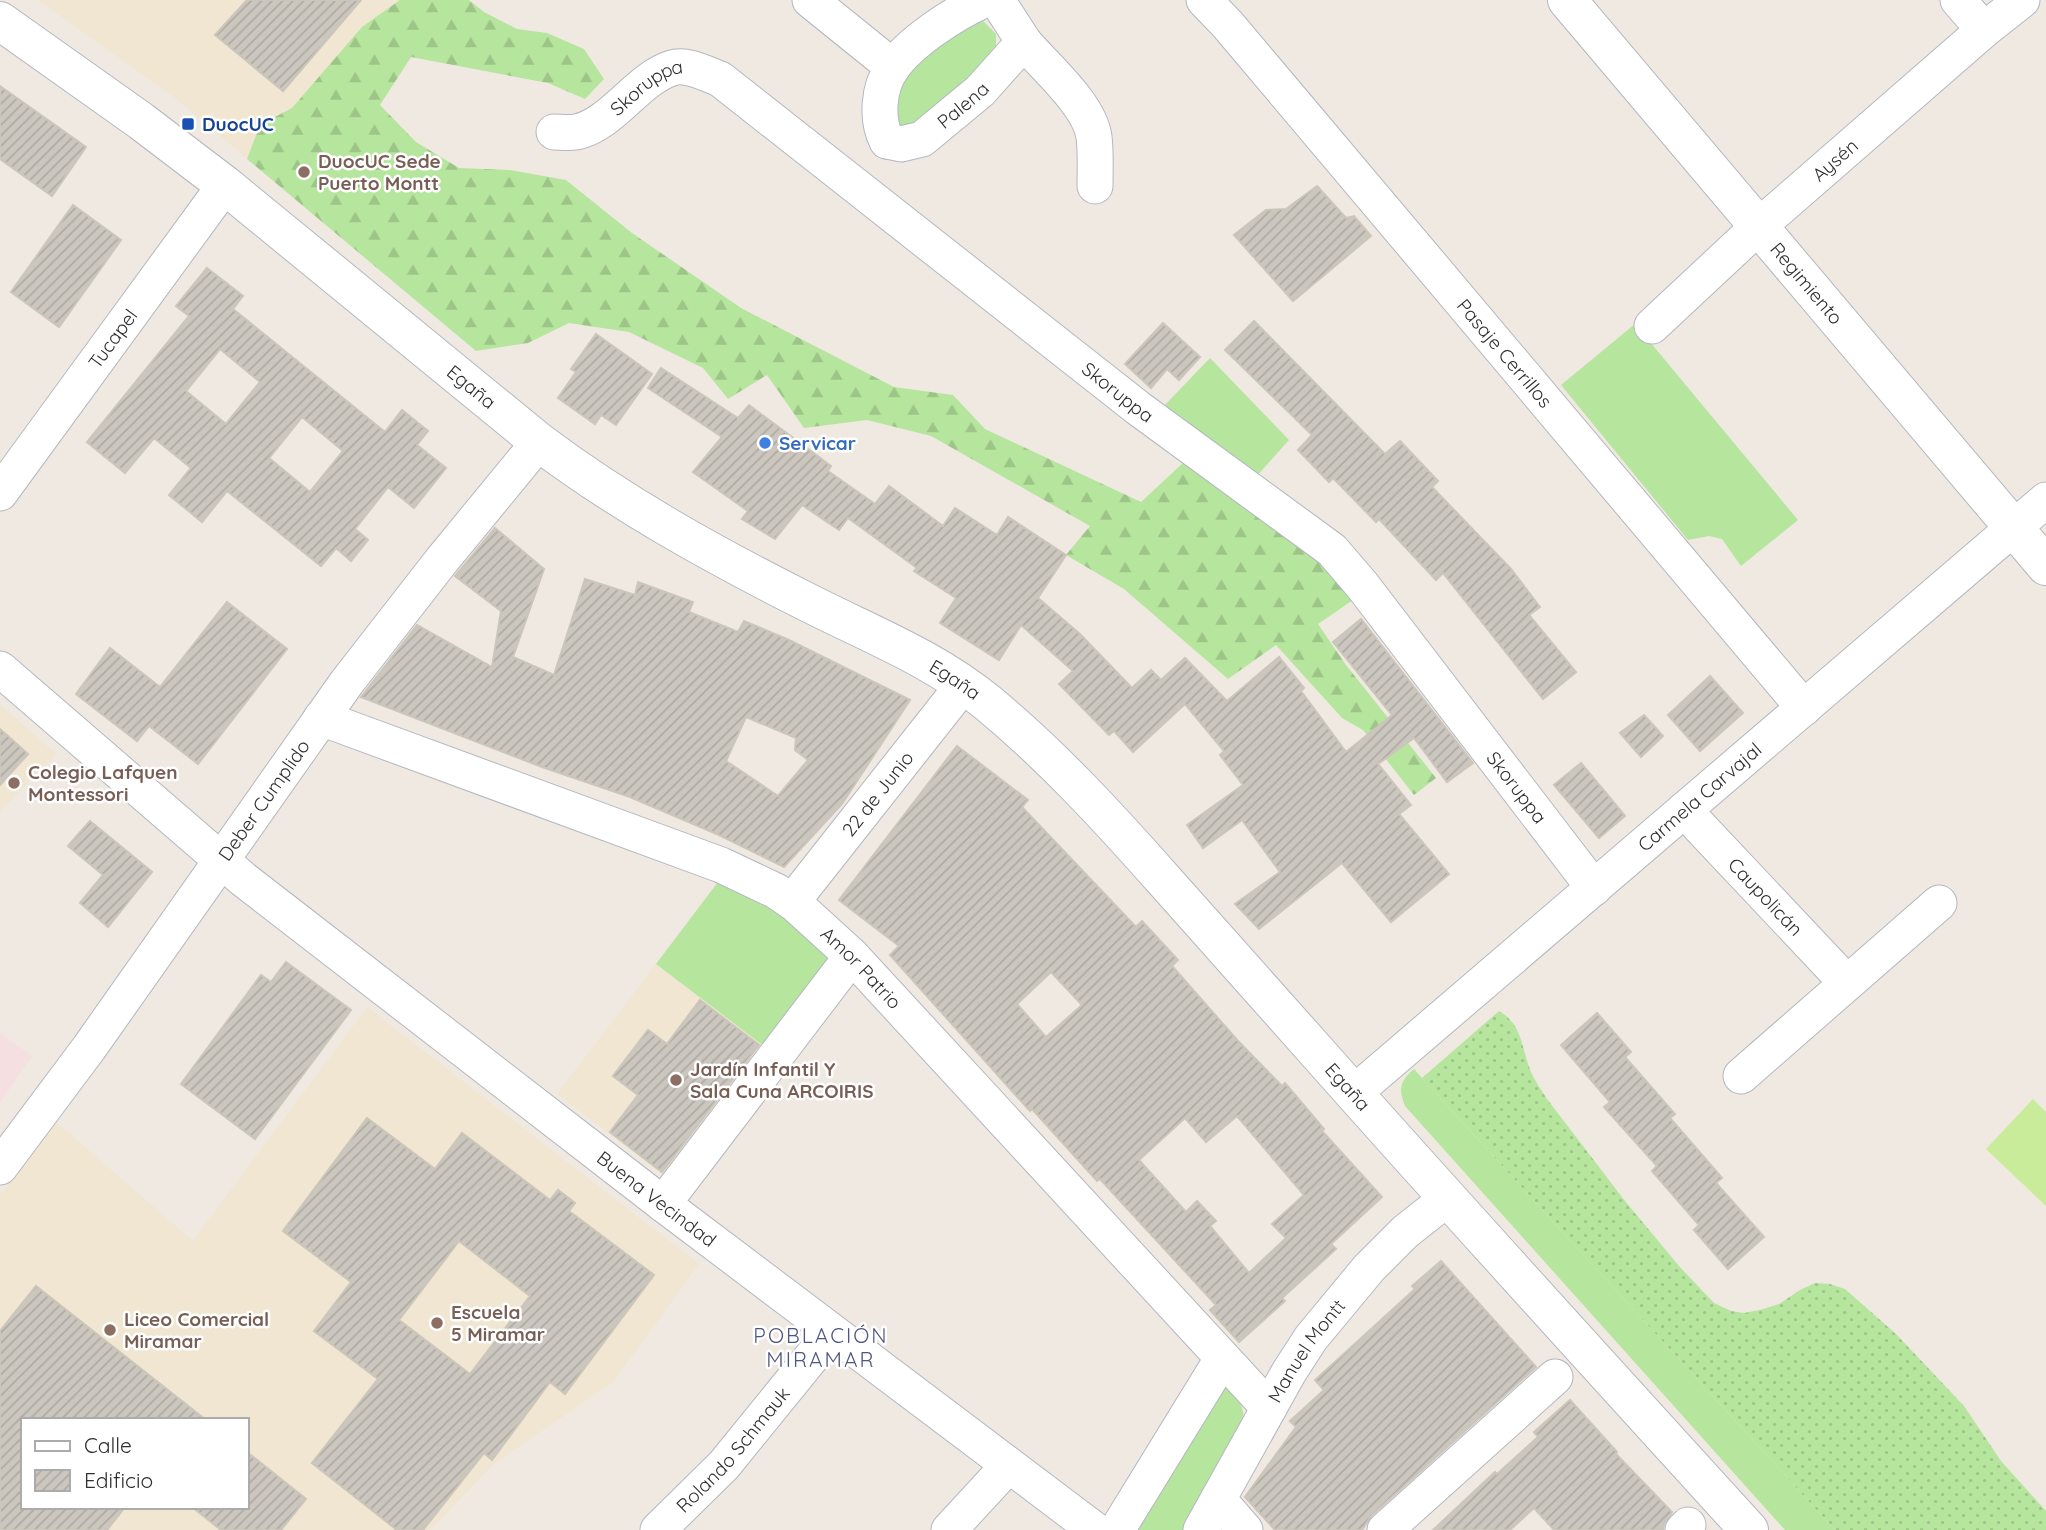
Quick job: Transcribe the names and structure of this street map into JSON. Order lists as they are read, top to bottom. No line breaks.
{"streets":{"main road":["Regimiento","Egaña"],"street":["Skoruppa","Palena","Aysén","Tucapel","Pasaje Cerrillos","22 de Junio","Carmela Carvajal","Deber Cumplido","Caupolicán","Amor Patrio","Buena Vecindad","Manuel Montt","Rolando Schmauk"]},"crossings":[["Skoruppa","Carmela Carvajal"],["Aysén","Regimiento"],["Regimiento","Carmela Carvajal"],["Tucapel","Egaña"],["Pasaje Cerrillos","Carmela Carvajal"],["Egaña","22 de Junio"],["Egaña","Carmela Carvajal"],["Egaña","Deber Cumplido"],["Egaña","Manuel Montt"],["22 de Junio","Amor Patrio"],["Carmela Carvajal","Caupolicán"],["Deber Cumplido","Amor Patrio"],["Deber Cumplido","Buena Vecindad"],["Amor Patrio","Manuel Montt"],["Buena Vecindad","Rolando Schmauk"]],"districts":["POBLACIÓN MIRAMAR"],"places":{"transit":["DuocUC"],"other":["DuocUC Sede Puerto Montt","Servicar","Colegio Lafquen Montessori","Jardín Infantil Y Sala Cuna ARCOIRIS","Escuela 5 Miramar","Liceo Comercial Miramar"]},"legend":["Calle","Edificio"]}
